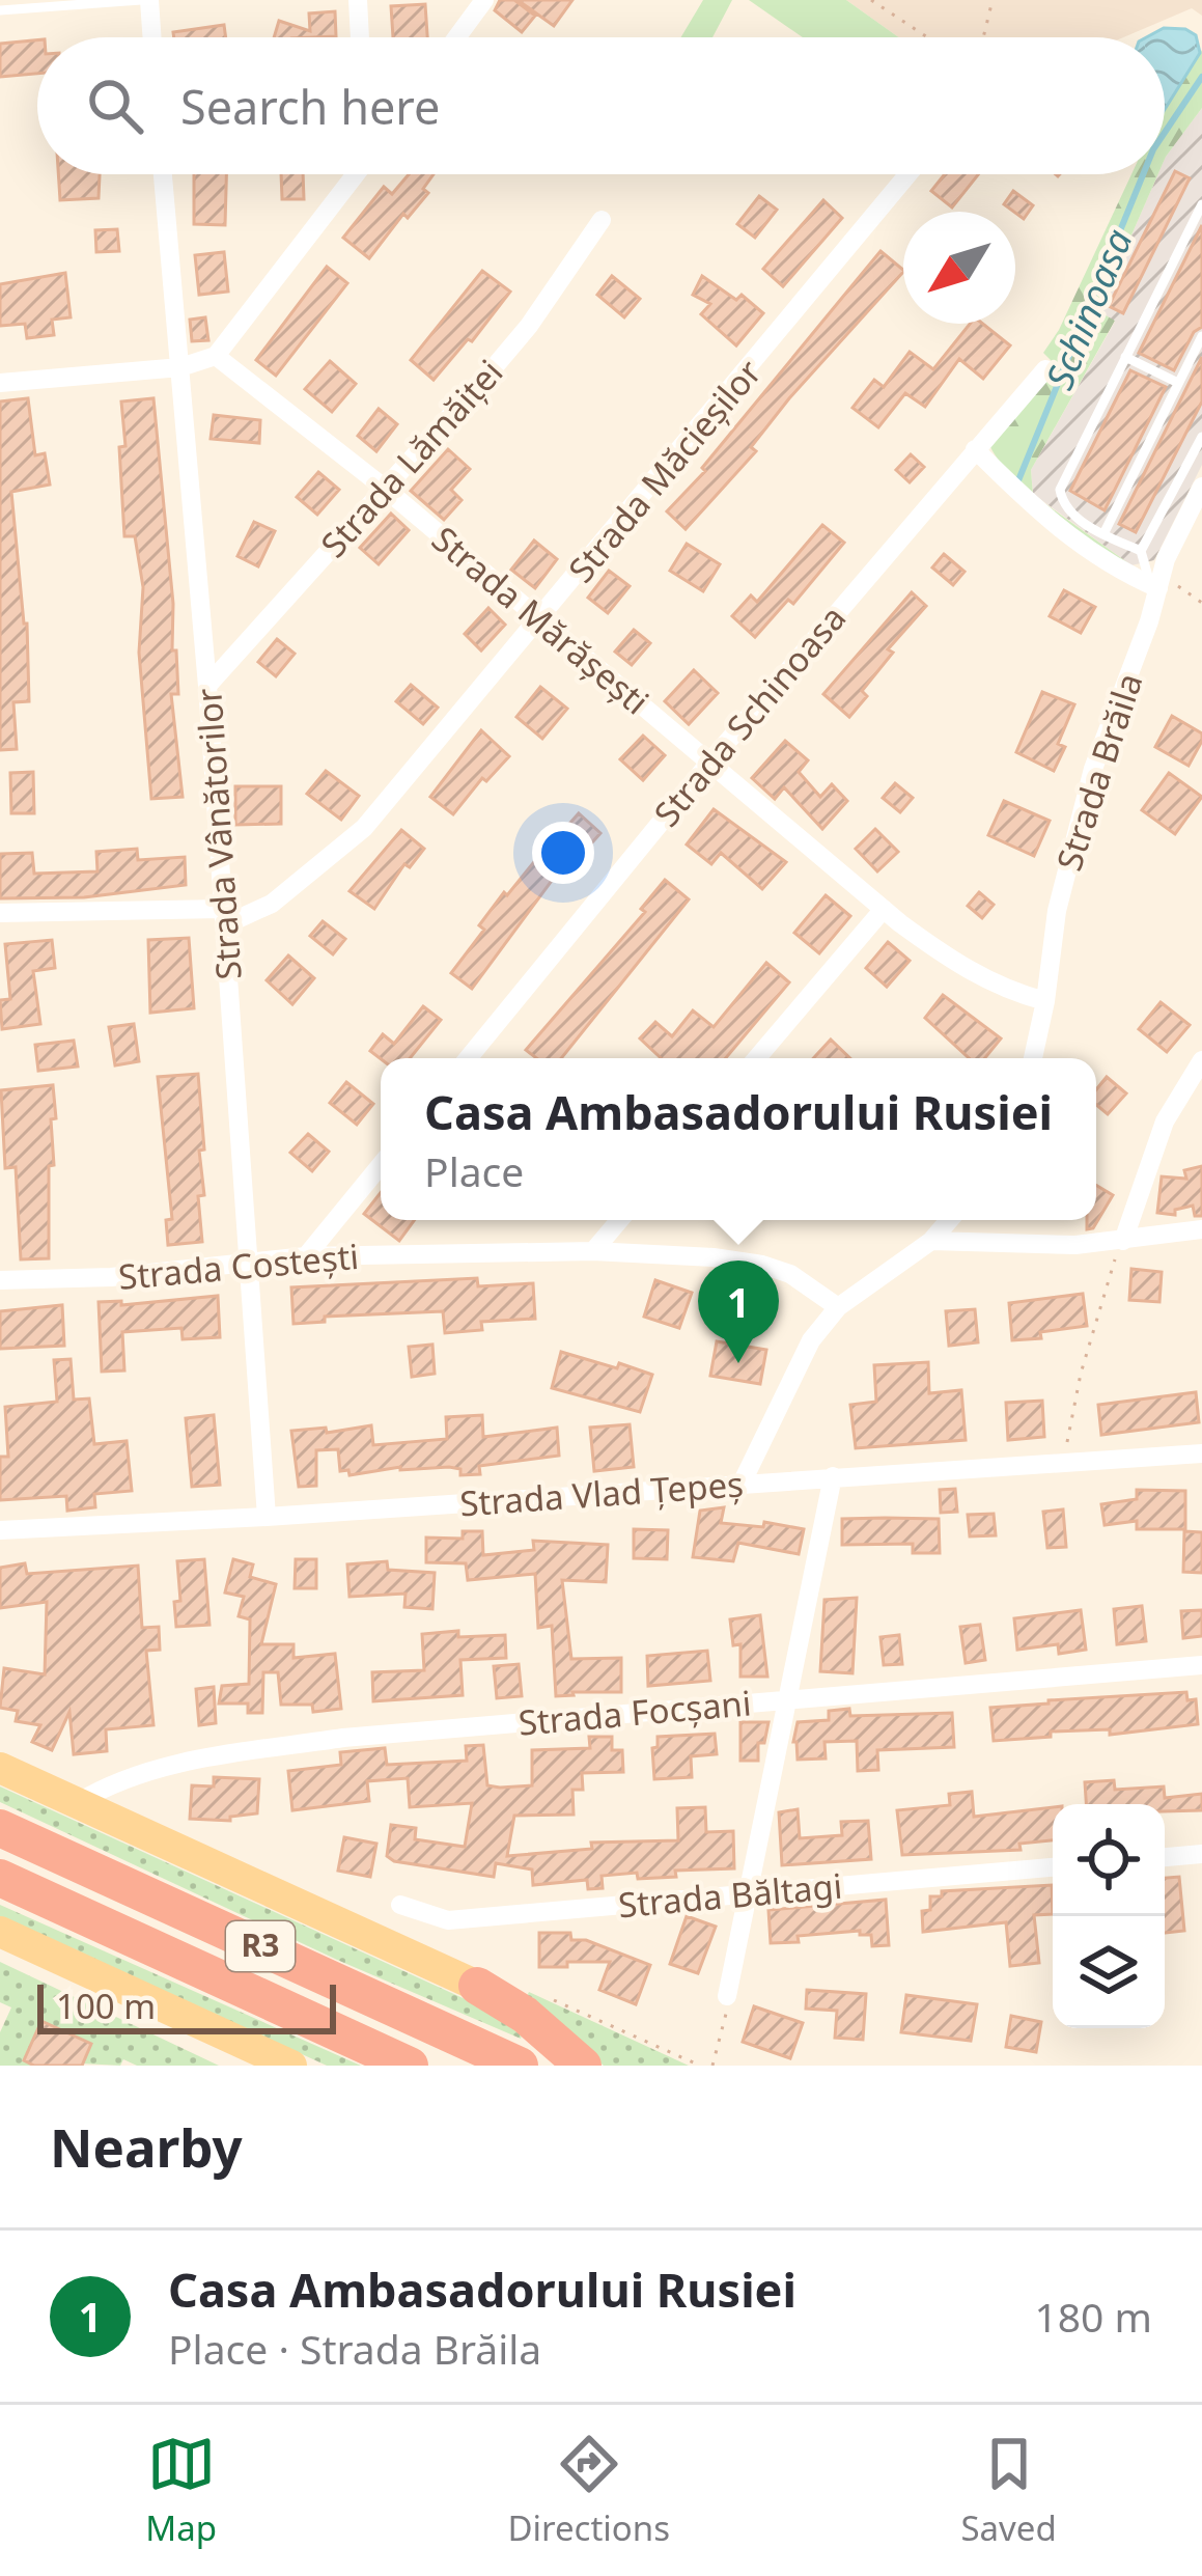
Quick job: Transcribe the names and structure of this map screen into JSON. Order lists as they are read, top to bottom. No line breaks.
{"streets":{"highway":["R3"],"street":["Strada Lămăiței","Strada Măcieșilor","Strada Mărășești","Strada Schinoasa","Strada Brăila","Strada Vânătorilor","Strada Costești","Strada Vlad Țepeș","Strada Focșani","Strada Băltagi"]},"crossings":[["Strada Lămăiței","Strada Mărășești"],["Strada Lămăiței","Strada Vânătorilor"],["Strada Măcieșilor","Strada Mărășești"],["Strada Măcieșilor","Strada Vânătorilor"],["Strada Mărășești","Strada Schinoasa"],["Strada Mărășești","Strada Brăila"],["Strada Vânătorilor","Strada Costești"],["Strada Vânătorilor","Strada Vlad Țepeș"],["Strada Focșani","R3"]],"water":["Schinoasa"],"scale_bar":"100 m","north":"bottom left","page":{"search":"Search here","popup":["Casa Ambasadorului Rusiei","Place"],"pins":"1","scale":"100 m","heading":"Nearby","list":[{"mark":"1","name":"Casa Ambasadorului Rusiei","note":"Place · Strada Brăila","value":"180 m"}],"nav":["Map","Directions","Saved"]}}
